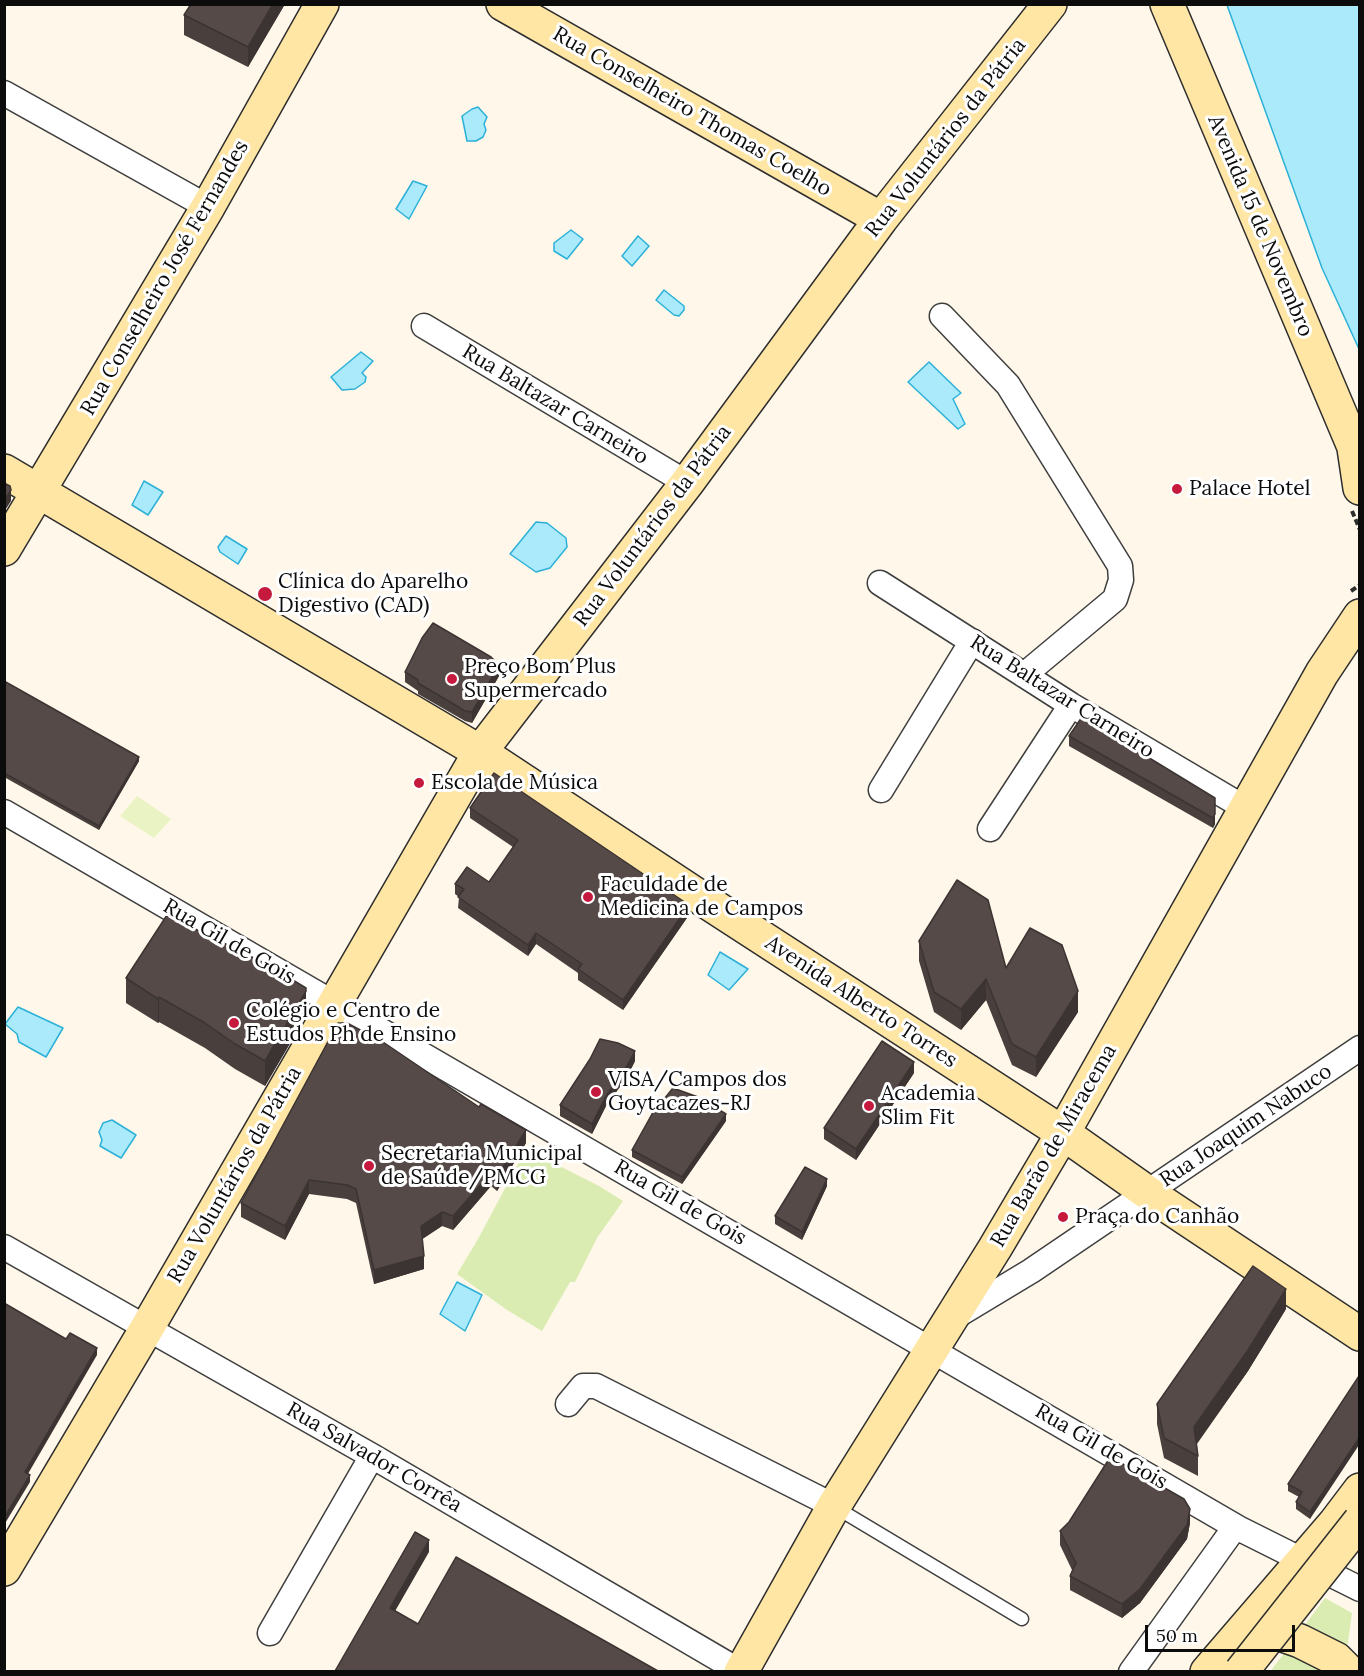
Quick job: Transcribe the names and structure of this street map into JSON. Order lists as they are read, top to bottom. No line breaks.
{"streets":{"main road":["Rua Conselheiro Thomas Coelho","Rua Voluntários da Pátria","Avenida 15 de Novembro","Rua Conselheiro José Fernandes","Avenida Alberto Torres","Rua Barão de Miracema"],"street":["Rua Baltazar Carneiro","Rua Gil de Gois","Rua Joaquim Nabuco","Rua Salvador Corrêa"]},"crossings":[["Rua Conselheiro Thomas Coelho","Rua Voluntários da Pátria"],["Rua Voluntários da Pátria","Rua Baltazar Carneiro"],["Rua Voluntários da Pátria","Rua Gil de Gois"],["Rua Voluntários da Pátria","Avenida Alberto Torres"],["Rua Voluntários da Pátria","Rua Salvador Corrêa"],["Rua Conselheiro José Fernandes","Avenida Alberto Torres"],["Rua Baltazar Carneiro","Rua Barão de Miracema"],["Rua Gil de Gois","Rua Barão de Miracema"],["Avenida Alberto Torres","Rua Joaquim Nabuco"],["Avenida Alberto Torres","Rua Barão de Miracema"],["Rua Joaquim Nabuco","Rua Barão de Miracema"],["Rua Barão de Miracema","Rua Salvador Corrêa"]],"places":["Palace Hotel","Clínica do Aparelho Digestivo (CAD)","Preço Bom Plus Supermercado","Escola de Música","Faculdade de Medicina de Campos","Colégio e Centro de Estudos Ph de Ensino","VISA/Campos dos Goytacazes-RJ","Academia Slim Fit","Secretaria Municipal de Saúde/PMCG","Praça do Canhão"],"scale_bar":"50 m"}
